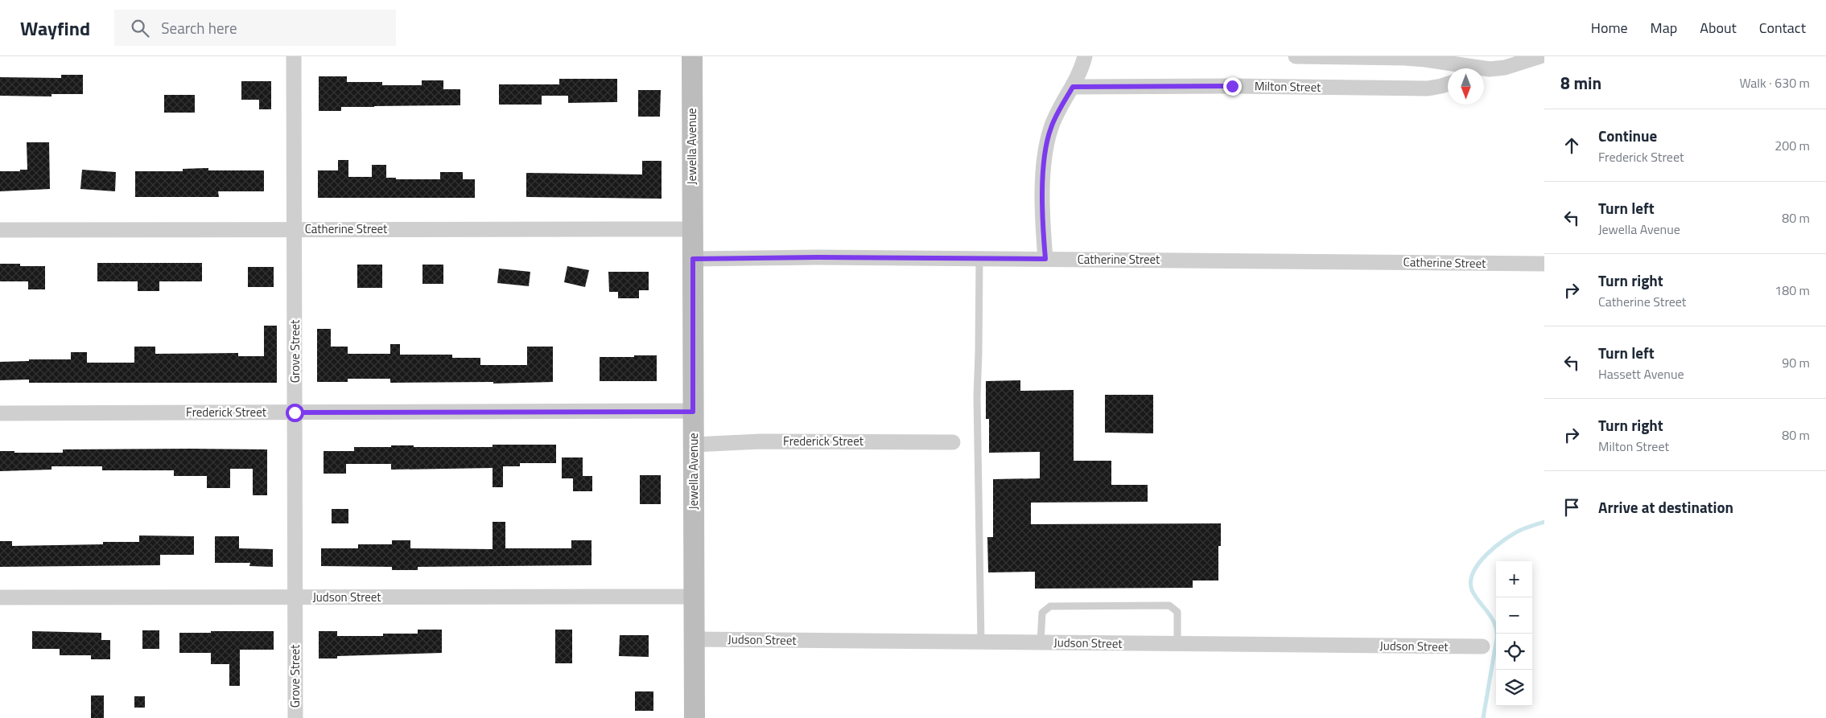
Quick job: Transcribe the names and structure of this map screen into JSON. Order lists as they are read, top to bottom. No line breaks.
{"streets":{"main road":["Jewella Avenue"],"street":["Milton Street","Catherine Street","Grove Street","Frederick Street","Judson Street"]},"crossings":[["Jewella Avenue","Catherine Street"],["Jewella Avenue","Frederick Street"],["Jewella Avenue","Judson Street"],["Catherine Street","Grove Street"],["Grove Street","Frederick Street"],["Grove Street","Judson Street"]],"north":"bottom","page":{"header":"Wayfind","search":"Search here","nav":["Home","Map","About","Contact"],"heading":["8 min","Walk · 630 m"],"list":[["Continue","Frederick Street","200 m"],["Turn left","Jewella Avenue","80 m"],["Turn right","Catherine Street","180 m"],["Turn left","Hassett Avenue","90 m"],["Turn right","Milton Street","80 m"],"Arrive at destination"],"map_buttons":["+","−"]}}
